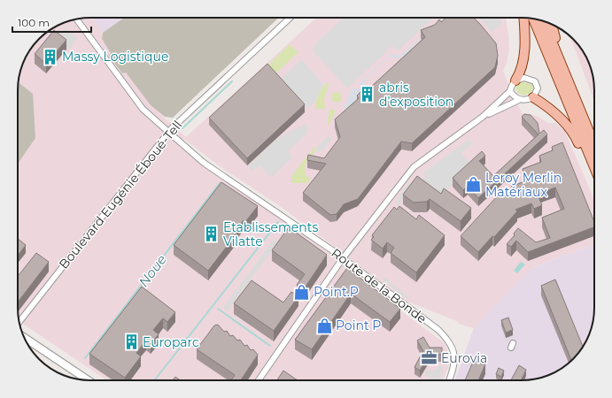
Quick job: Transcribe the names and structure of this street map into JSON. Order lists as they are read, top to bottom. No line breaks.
{"streets":{"street":["Boulevard Eugénie Éboué-Tell","Route de la Bonde"]},"crossings":[["Boulevard Eugénie Éboué-Tell","Route de la Bonde"]],"water":["Noue"],"places":{"building":["Massy Logistique","abris d’exposition","Etablissements Vilatte","Europarc"],"shop":["Leroy Merlin Matériaux","Point.P","Point P"],"office":["Eurovia"]},"scale_bar":"100 m"}
